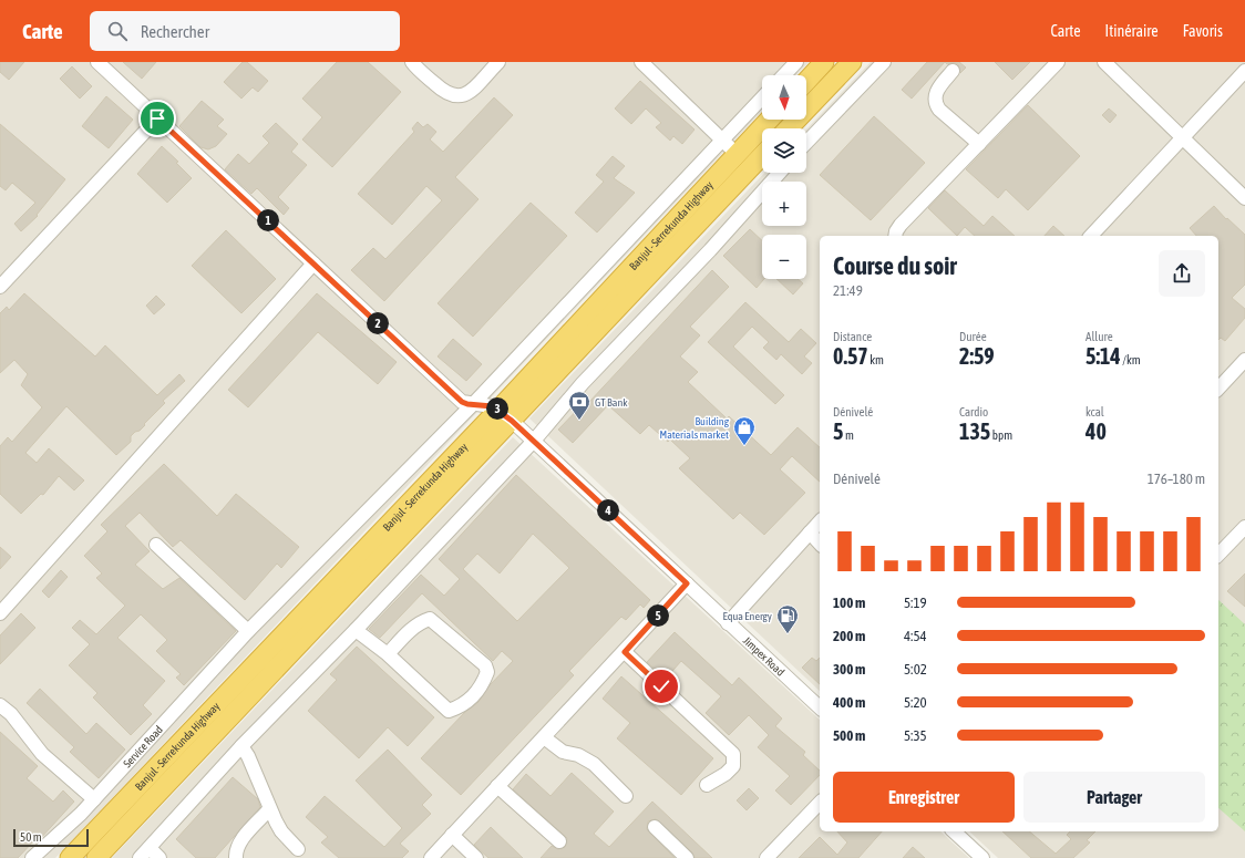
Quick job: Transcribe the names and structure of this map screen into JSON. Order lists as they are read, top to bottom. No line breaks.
{"streets":{"highway":["Banjul - Serrekunda Highway"],"street":["Jimpex Road","Service Road"]},"crossings":[["Banjul - Serrekunda Highway","Jimpex Road"]],"places":{"bank":["GT Bank"],"shop":["Building Materials market"],"fuel station":["Equa Energy"]},"scale_bar":"50 m","north":"bottom","page":{"header":"Carte","search":"Rechercher","nav":["Carte","Itinéraire","Favoris"],"map_buttons":["+","−"],"pins":["1","2","3","4","5"],"heading":["Course du soir","21:49"],"stats":[["Distance","0.57 km"],["Durée","2:59"],["Allure","5:14 /km"],["Dénivelé","5 m"],["Cardio","135 bpm"],["kcal","40"]],"chart":["Dénivelé","176–180 m"],"list":[{"name":"100 m","note":"5:19"},{"name":"200 m","note":"4:54"},{"name":"300 m","note":"5:02"},{"name":"400 m","note":"5:20"},{"name":"500 m","note":"5:35"}],"buttons":["Enregistrer","Partager"],"scale":"50 m"}}
